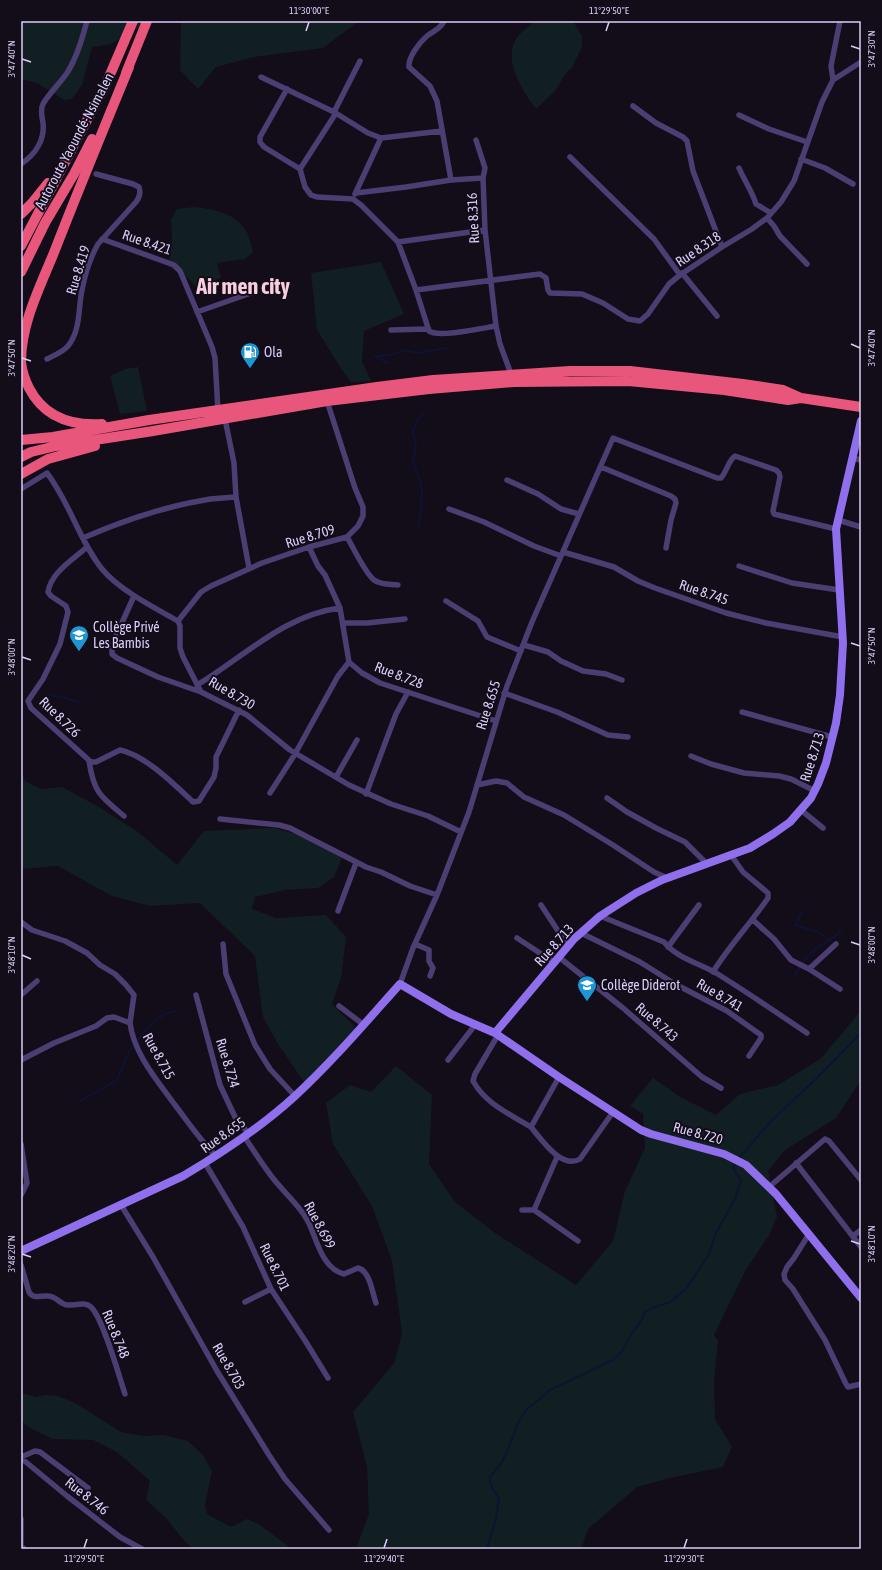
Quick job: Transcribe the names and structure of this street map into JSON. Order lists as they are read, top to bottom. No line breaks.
{"streets":{"highway":["Autoroute Yaoundé-Nsimalen"],"main road":["Rue 8.655","Rue 8.713","Rue 8.720"],"street":["Rue 8.316","Rue 8.421","Rue 8.318","Rue 8.419","Rue 8.709","Rue 8.745","Rue 8.728","Rue 8.730","Rue 8.726","Rue 8.741","Rue 8.743","Rue 8.715","Rue 8.724","Rue 8.699","Rue 8.701","Rue 8.748","Rue 8.703","Rue 8.746"]},"crossings":[["Rue 8.316","Rue 8.318"],["Rue 8.421","Rue 8.419"],["Rue 8.709","Rue 8.730"],["Rue 8.745","Rue 8.655"],["Rue 8.745","Rue 8.713"],["Rue 8.728","Rue 8.655"],["Rue 8.730","Rue 8.655"],["Rue 8.655","Rue 8.713"],["Rue 8.655","Rue 8.715"],["Rue 8.655","Rue 8.724"],["Rue 8.655","Rue 8.699"],["Rue 8.655","Rue 8.701"],["Rue 8.655","Rue 8.703"],["Rue 8.713","Rue 8.741"],["Rue 8.713","Rue 8.743"],["Rue 8.713","Rue 8.720"],["Rue 8.724","Rue 8.699"]],"districts":["Air men city"],"places":{"fuel station":["Ola"],"school or university":["Collège Privé Les Bambis","Collège Diderot"]},"coordinates":["11°30'00\"E","11°29'50\"E","3°47'30\"N","3°47'40\"N","3°47'50\"N","3°48'00\"N","3°48'10\"N","3°48'20\"N","11°29'40\"E","11°29'30\"E"]}
